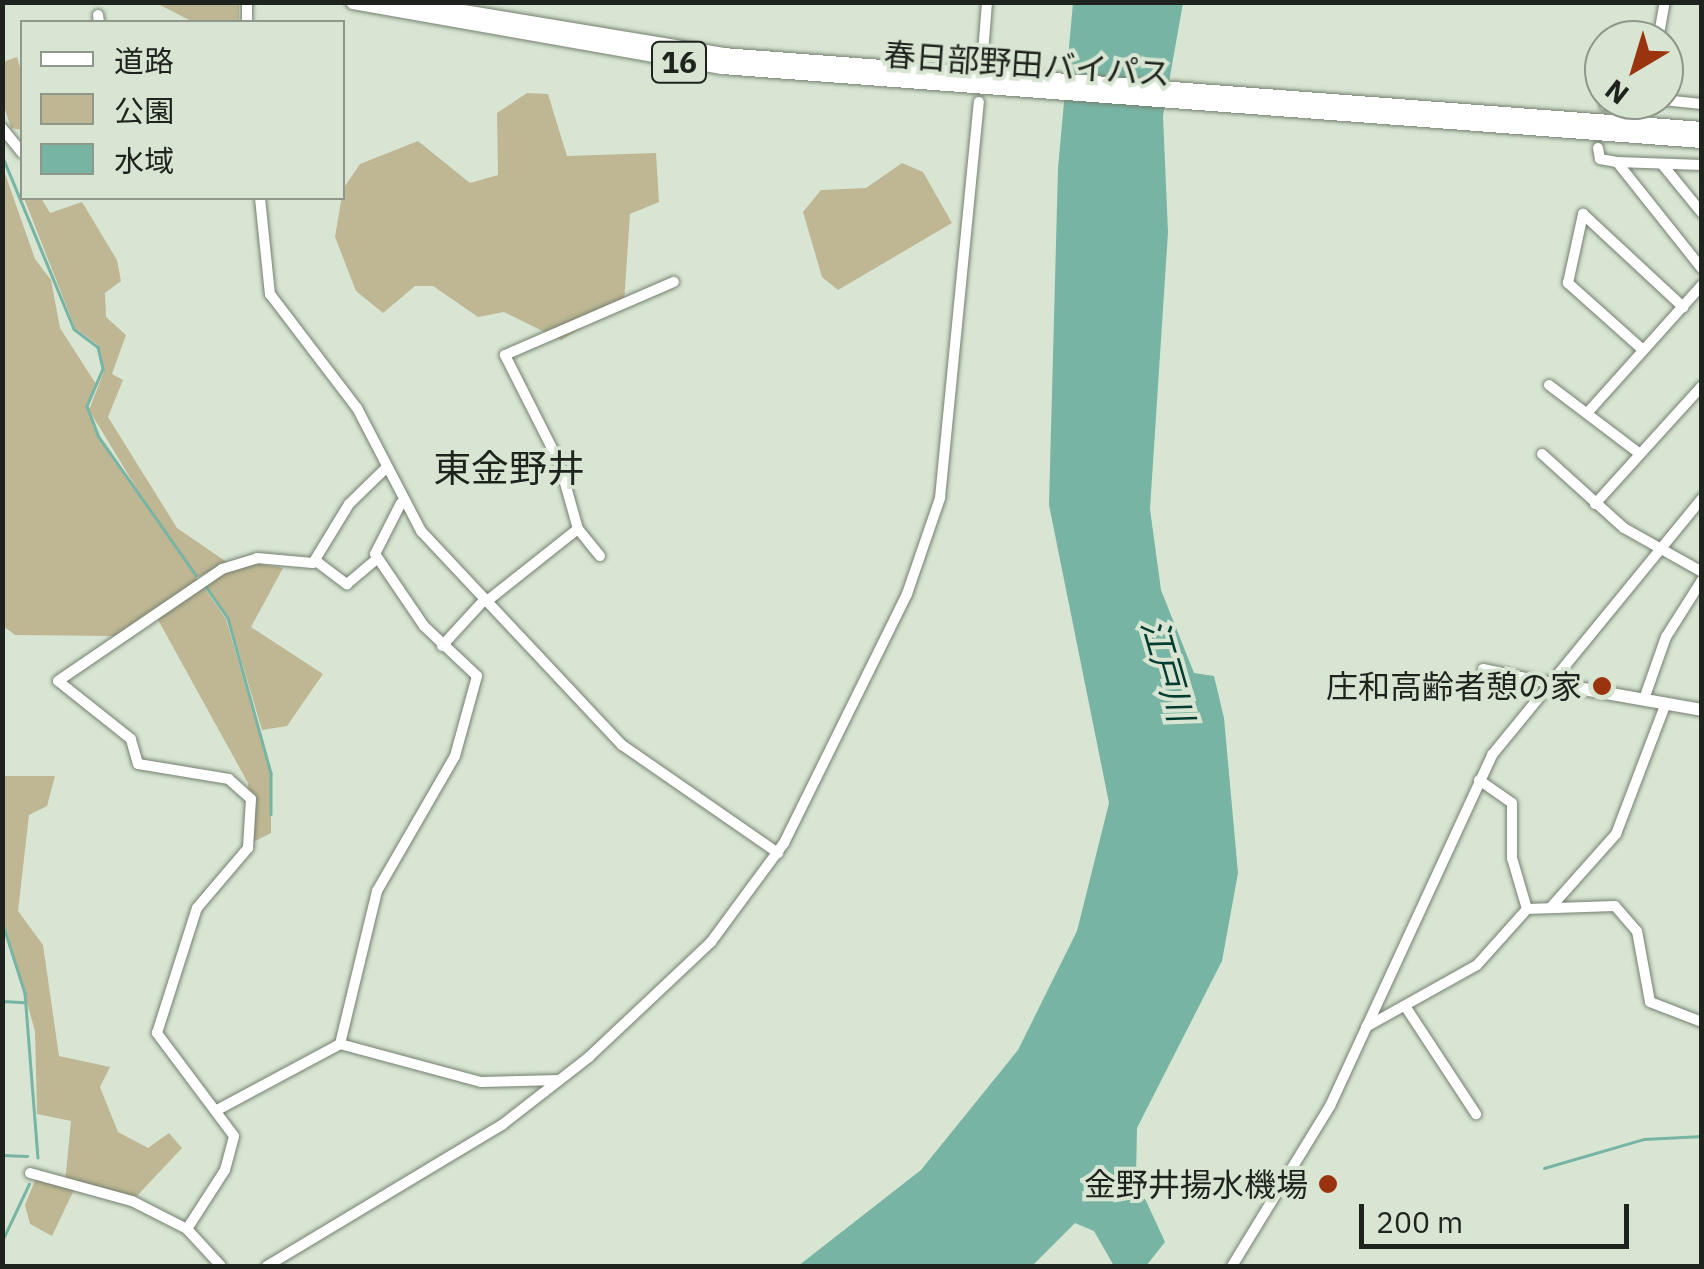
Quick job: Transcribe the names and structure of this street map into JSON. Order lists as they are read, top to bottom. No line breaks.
{"streets":{"highway":["16","春日部野田バイパス"]},"districts":["東金野井"],"water":["江戸川"],"places":["庄和高齢者憩の家","金野井揚水機場"],"legend":["道路","公園","水域"],"scale_bar":"200 m","north":"bottom left"}
